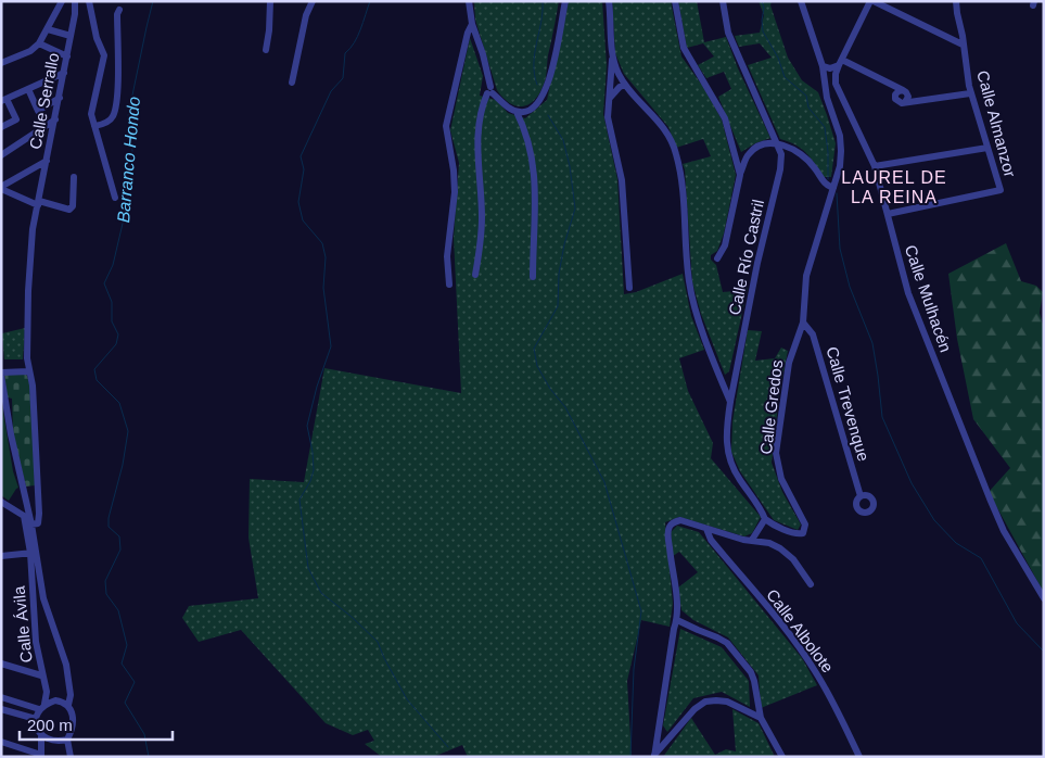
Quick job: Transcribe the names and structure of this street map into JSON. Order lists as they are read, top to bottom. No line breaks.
{"streets":{"street":["Calle Serrallo","Calle Almanzor","Calle Río Castril","Calle Mulhacén","Calle Trevenque","Calle Gredos","Calle Ávila","Calle Albolote"]},"crossings":[["Calle Almanzor","Calle Mulhacén"],["Calle Río Castril","Calle Gredos"],["Calle Trevenque","Calle Gredos"]],"districts":["LAUREL DE LA REINA"],"water":["Barranco Hondo"],"scale_bar":"200 m"}
